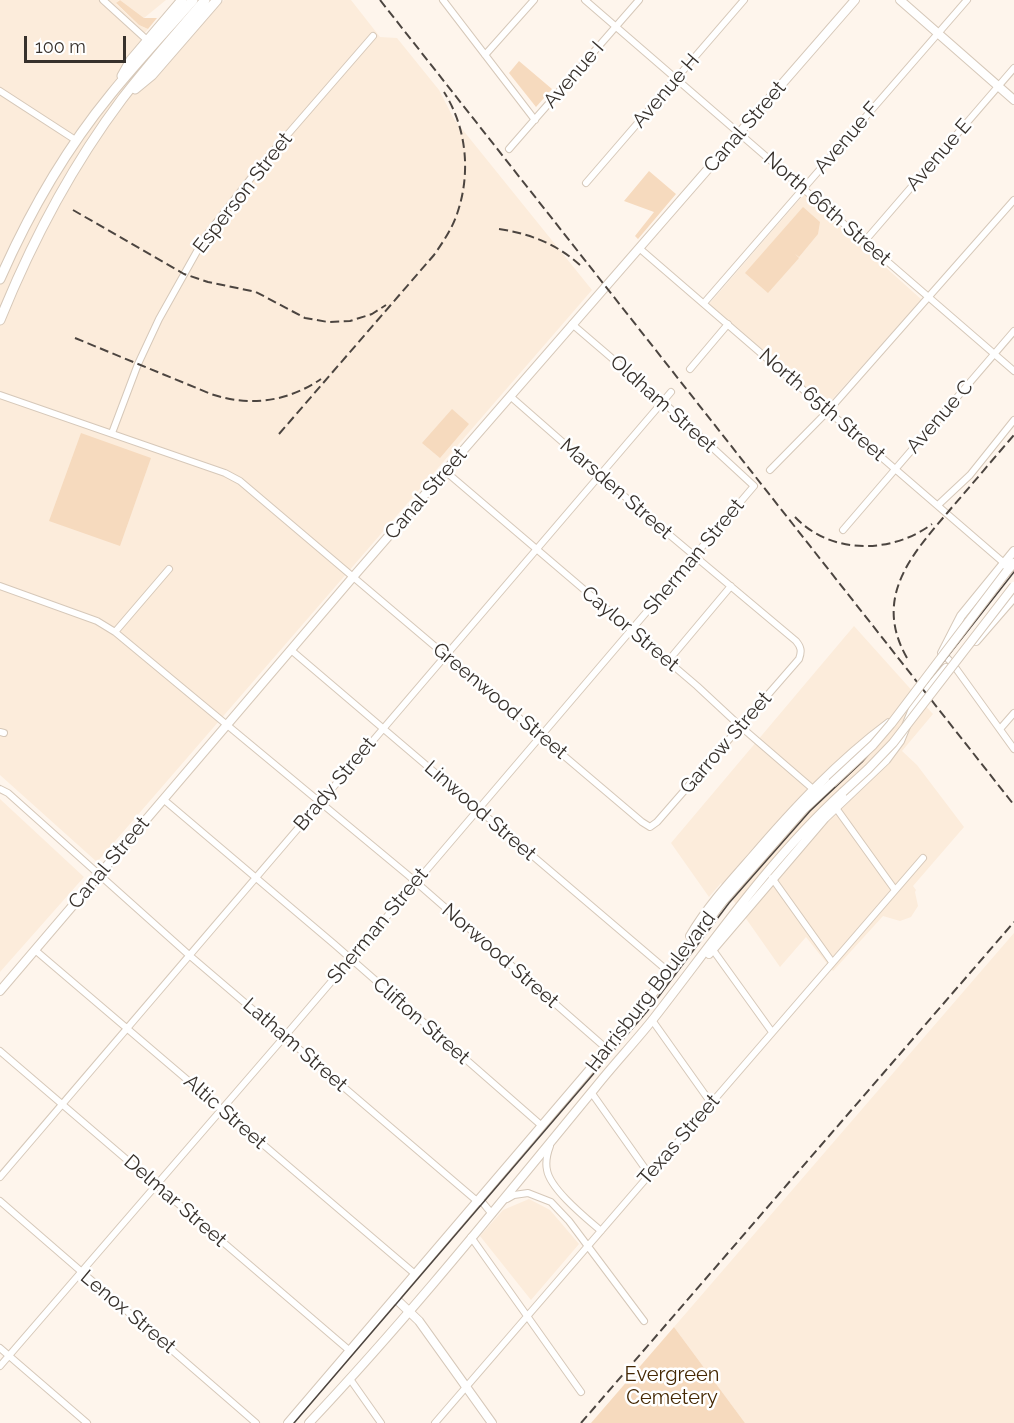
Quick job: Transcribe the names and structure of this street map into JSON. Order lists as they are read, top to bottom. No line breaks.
{"streets":{"main road":["Harrisburg Boulevard"],"street":["Avenue I","Avenue H","Canal Street","Avenue F","Avenue E","Esperson Street","North 66th Street","Oldham Street","North 65th Street","Avenue C","Marsden Street","Sherman Street","Caylor Street","Greenwood Street","Garrow Street","Brady Street","Linwood Street","Norwood Street","Clifton Street","Latham Street","Altic Street","Texas Street","Delmar Street","Lenox Street"]},"crossings":[["Avenue I","North 66th Street"],["Avenue H","North 66th Street"],["Canal Street","North 66th Street"],["Canal Street","Oldham Street"],["Canal Street","North 65th Street"],["Canal Street","Marsden Street"],["Canal Street","Caylor Street"],["Canal Street","Greenwood Street"],["Canal Street","Linwood Street"],["Canal Street","Norwood Street"],["Canal Street","Clifton Street"],["Canal Street","Latham Street"],["Canal Street","Altic Street"],["Avenue F","North 66th Street"],["Avenue F","North 65th Street"],["Avenue E","North 66th Street"],["Esperson Street","Greenwood Street"],["North 66th Street","Avenue C"],["Oldham Street","Sherman Street"],["Oldham Street","Brady Street"],["North 65th Street","Avenue C"],["North 65th Street","Harrisburg Boulevard"],["Marsden Street","Sherman Street"],["Marsden Street","Garrow Street"],["Marsden Street","Brady Street"],["Sherman Street","Caylor Street"],["Sherman Street","Greenwood Street"],["Sherman Street","Linwood Street"],["Sherman Street","Norwood Street"],["Sherman Street","Clifton Street"],["Sherman Street","Latham Street"],["Sherman Street","Altic Street"],["Sherman Street","Delmar Street"],["Sherman Street","Lenox Street"],["Caylor Street","Garrow Street"],["Caylor Street","Brady Street"],["Greenwood Street","Garrow Street"],["Greenwood Street","Brady Street"],["Brady Street","Linwood Street"],["Brady Street","Norwood Street"],["Brady Street","Clifton Street"],["Brady Street","Latham Street"],["Brady Street","Altic Street"],["Brady Street","Delmar Street"],["Linwood Street","Harrisburg Boulevard"],["Norwood Street","Harrisburg Boulevard"],["Harrisburg Boulevard","Clifton Street"],["Harrisburg Boulevard","Latham Street"],["Harrisburg Boulevard","Altic Street"],["Harrisburg Boulevard","Delmar Street"]],"parks":["Evergreen Cemetery"],"scale_bar":"100 m"}
